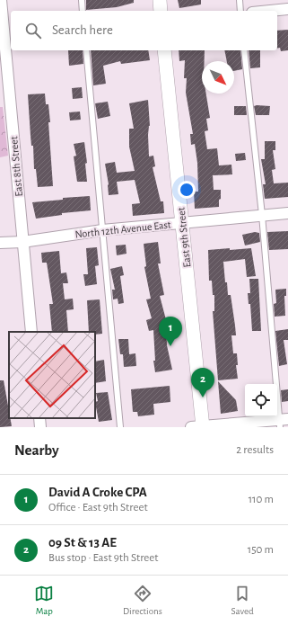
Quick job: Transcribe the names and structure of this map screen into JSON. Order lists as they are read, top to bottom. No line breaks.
{"streets":{"street":["East 8th Street","North 12th Avenue East","East 9th Street"]},"crossings":[["East 8th Street","North 12th Avenue East"],["North 12th Avenue East","East 9th Street"]],"north":"bottom right","page":{"search":"Search here","pins":["1","2"],"heading":["Nearby","2 results"],"list":[{"mark":"1","name":"David A Croke CPA","note":"Office · East 9th Street","value":"110 m"},{"mark":"2","name":"09 St & 13 AE","note":"Bus stop · East 9th Street","value":"150 m"}],"nav":["Map","Directions","Saved"]}}
